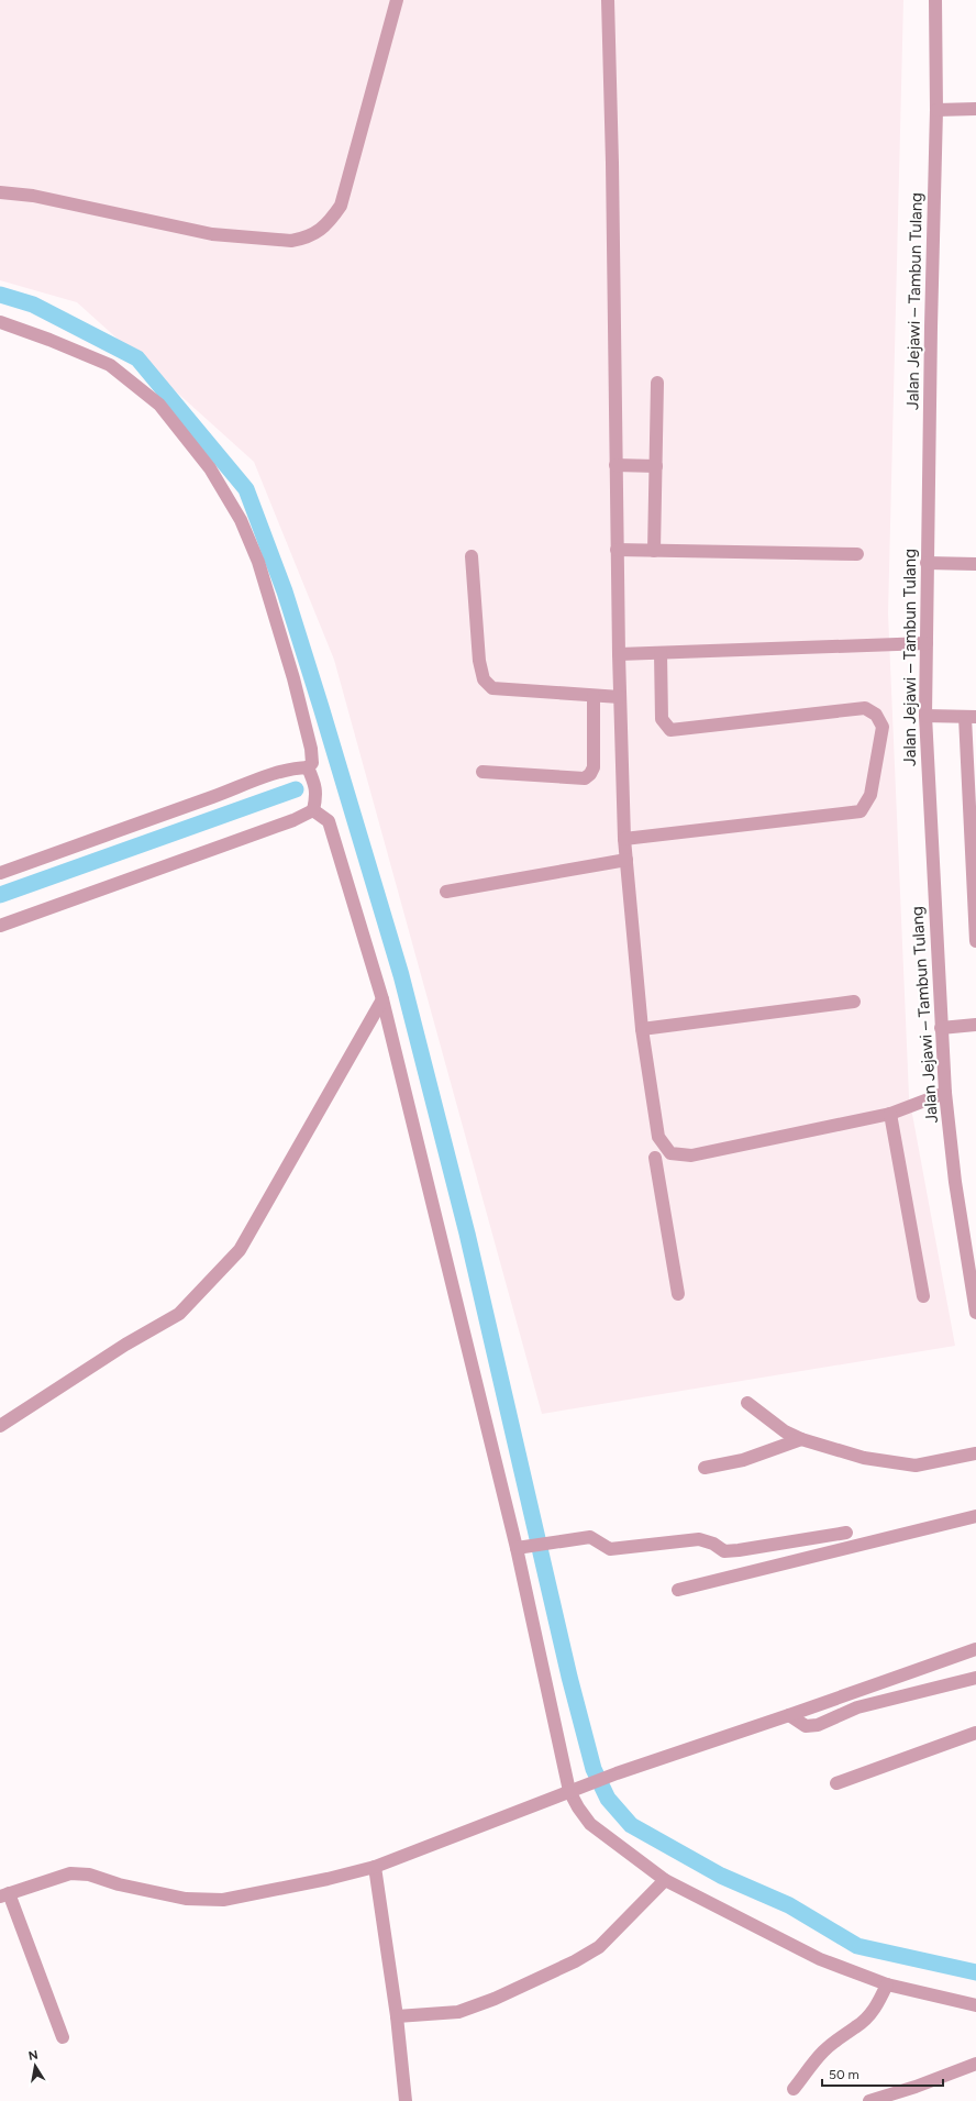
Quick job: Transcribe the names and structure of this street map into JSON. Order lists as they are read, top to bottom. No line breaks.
{"streets":{"street":["Jalan Jejawi – Tambun Tulang"]},"scale_bar":"50 m","north":"top"}
